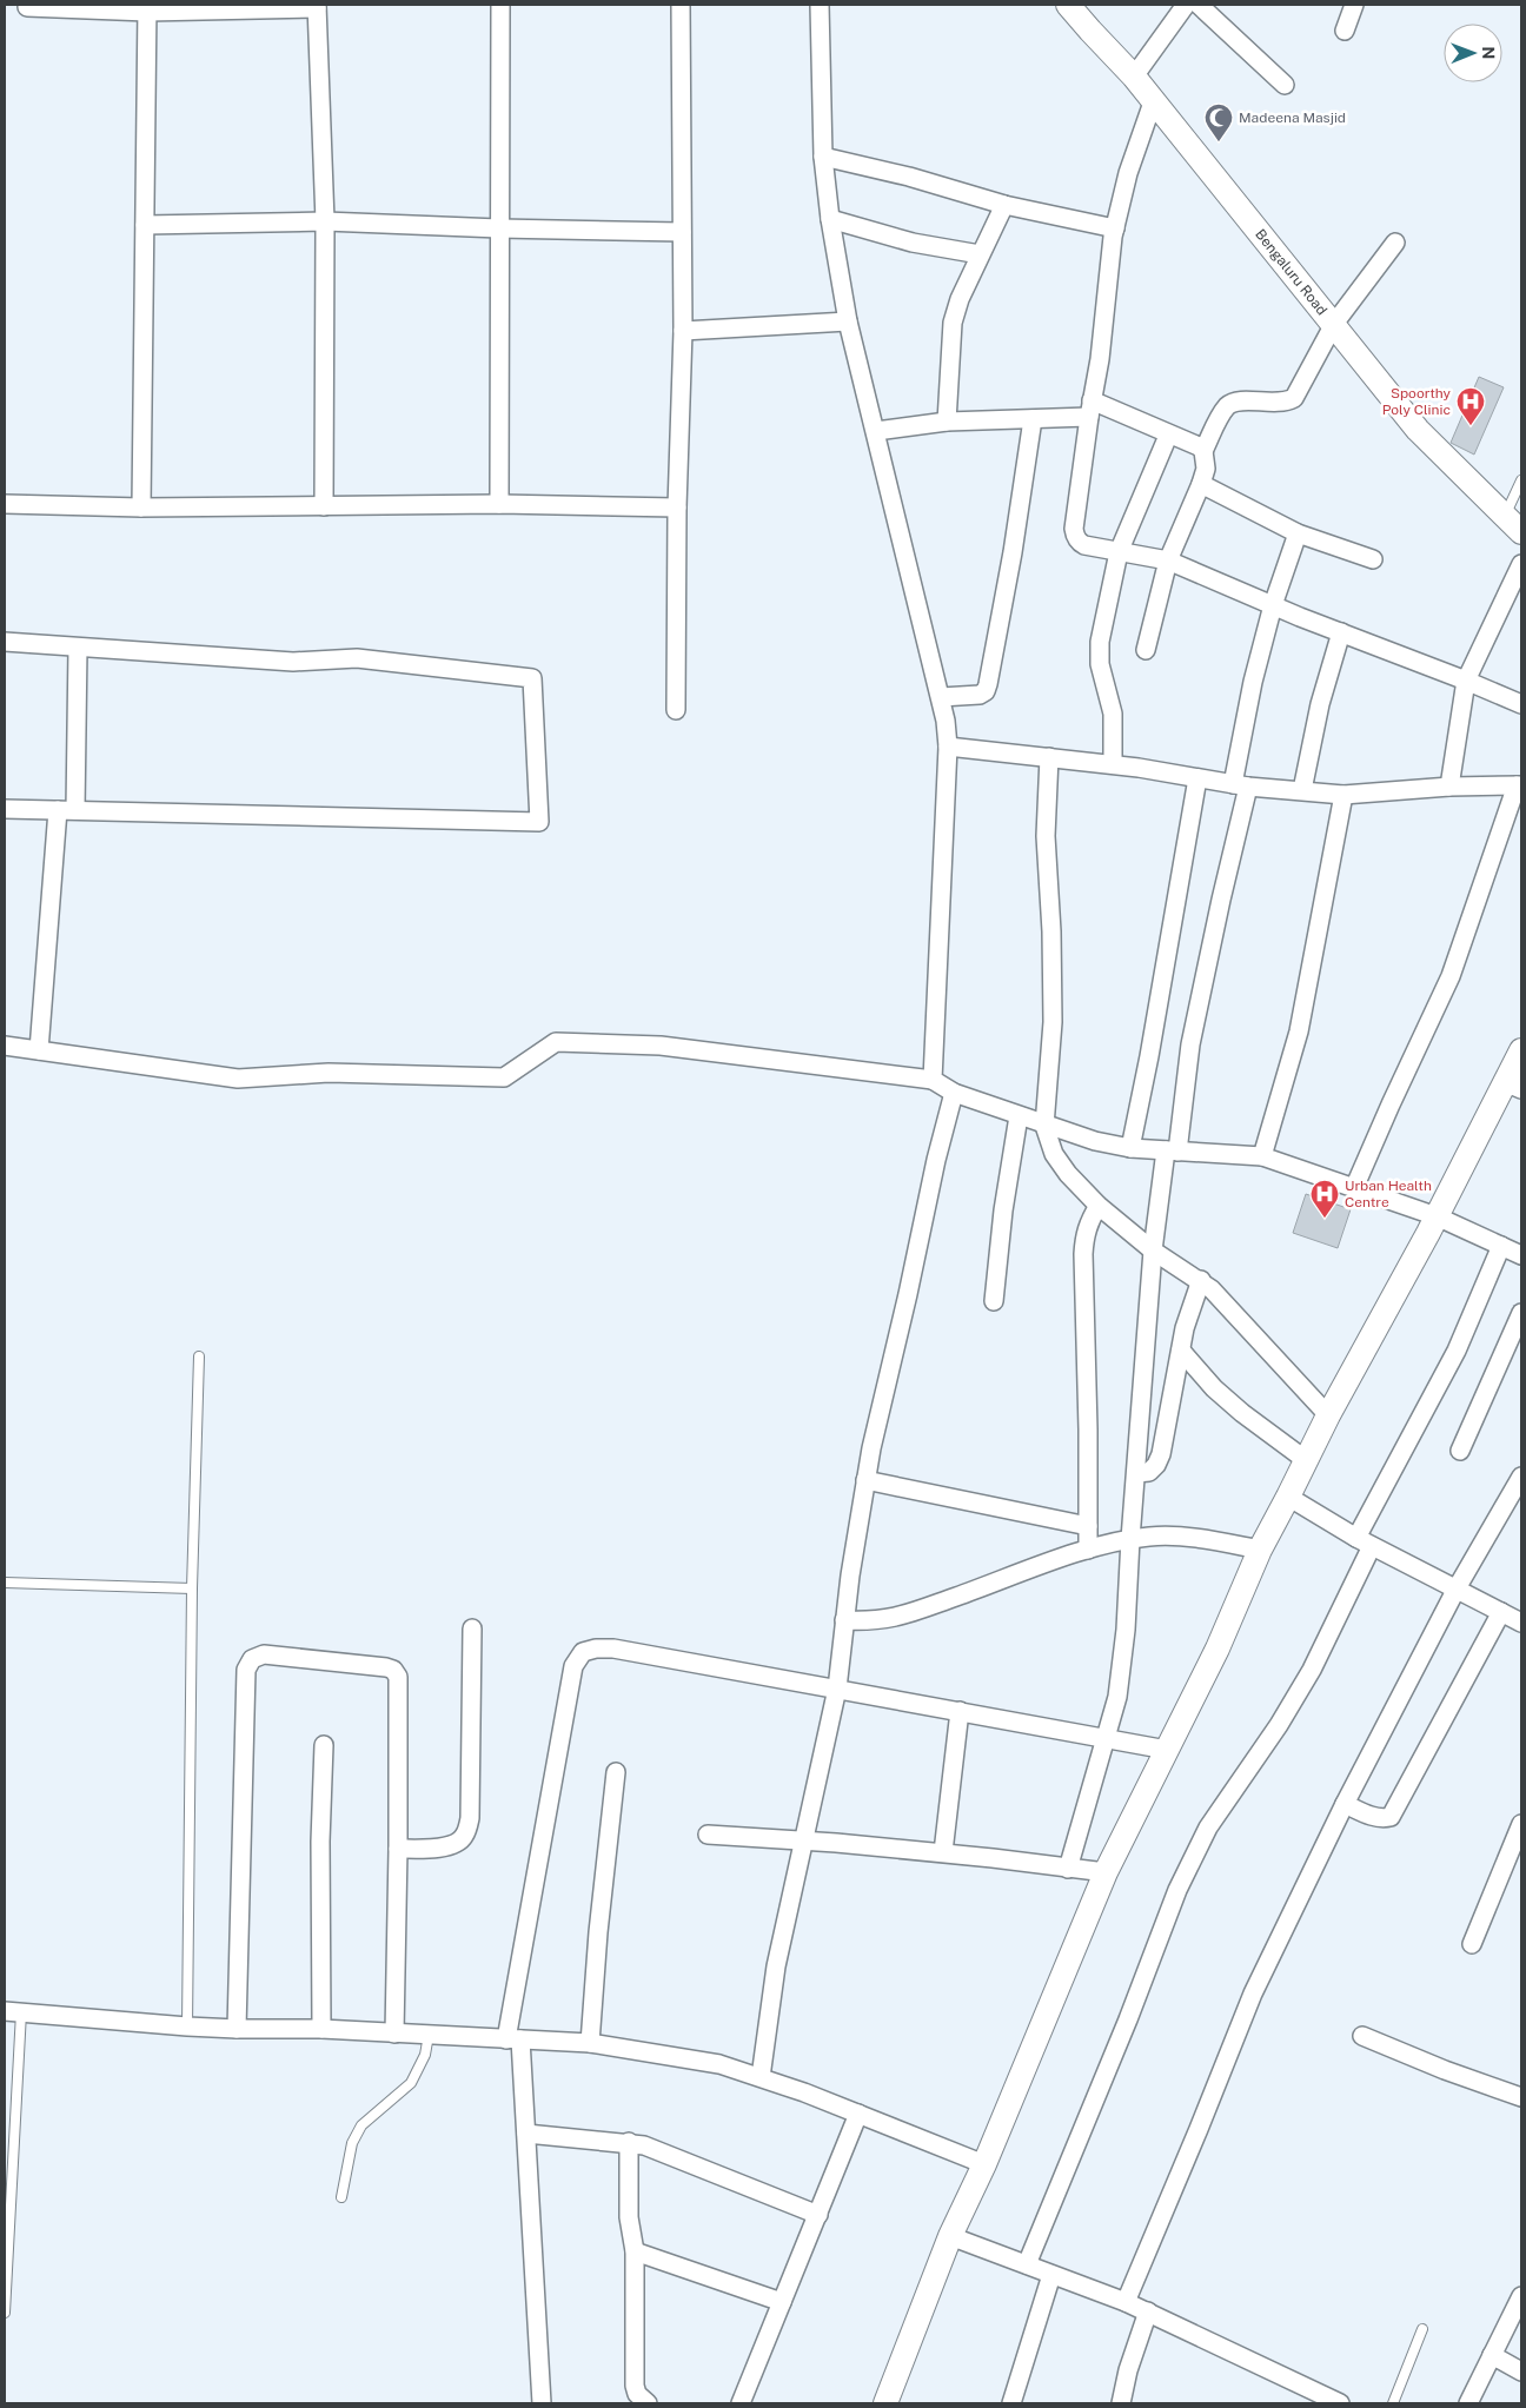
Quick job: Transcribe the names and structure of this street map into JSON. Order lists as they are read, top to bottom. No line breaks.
{"streets":{"street":["Bengaluru Road"]},"places":{"mosque":["Madeena Masjid"],"hospital":["Spoorthy Poly Clinic","Urban Health Centre"]},"north":"right"}
